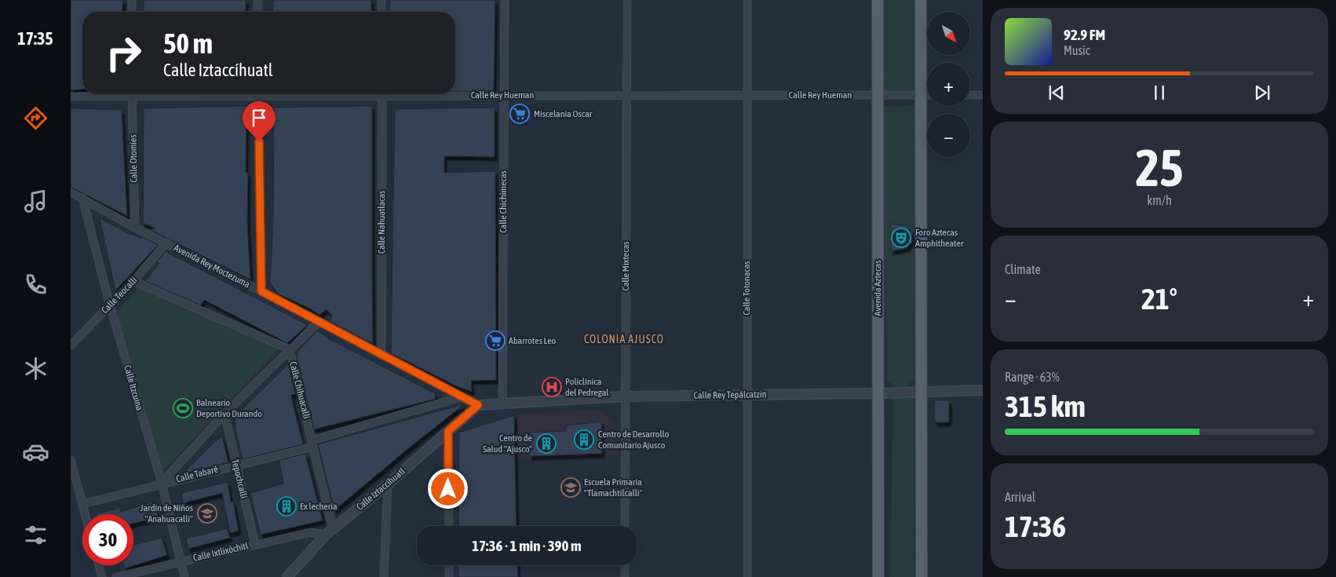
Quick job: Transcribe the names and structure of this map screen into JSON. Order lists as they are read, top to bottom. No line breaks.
{"streets":{"main road":["Avenida Aztecas"],"street":["Calle Rey Hueman","Calle Otomíes","Calle Chichimecas","Calle Nahuatlacas","Avenida Rey Moctezuma","Calle Mixtecas","Calle Totonacas","Calle Teocalli","Calle Itzcuina","Calle Chihuacalli","Calle Rey Tepálcatzin","Calle Tabaré","Tepochcalli","Calle Iztaccíhuatl","Calle Ixtlixóchitl"]},"crossings":[["Calle Rey Hueman","Calle Otomíes"],["Calle Rey Hueman","Calle Chichimecas"],["Calle Rey Hueman","Calle Mixtecas"],["Calle Rey Hueman","Calle Totonacas"],["Calle Rey Hueman","Avenida Aztecas"],["Calle Otomíes","Avenida Rey Moctezuma"],["Calle Chichimecas","Calle Rey Tepálcatzin"],["Calle Nahuatlacas","Avenida Rey Moctezuma"],["Avenida Rey Moctezuma","Calle Teocalli"],["Avenida Rey Moctezuma","Calle Itzcuina"],["Avenida Rey Moctezuma","Calle Rey Tepálcatzin"],["Avenida Rey Moctezuma","Calle Tabaré"],["Avenida Rey Moctezuma","Calle Iztaccíhuatl"],["Calle Mixtecas","Calle Rey Tepálcatzin"],["Calle Totonacas","Calle Rey Tepálcatzin"],["Avenida Aztecas","Calle Rey Tepálcatzin"],["Calle Teocalli","Calle Itzcuina"],["Calle Teocalli","Calle Chihuacalli"],["Calle Itzcuina","Calle Tabaré"],["Calle Itzcuina","Calle Ixtlixóchitl"],["Calle Chihuacalli","Calle Tabaré"],["Calle Chihuacalli","Calle Iztaccíhuatl"],["Calle Chihuacalli","Calle Ixtlixóchitl"],["Calle Rey Tepálcatzin","Calle Iztaccíhuatl"],["Calle Tabaré","Tepochcalli"],["Tepochcalli","Calle Ixtlixóchitl"],["Calle Iztaccíhuatl","Calle Ixtlixóchitl"]],"districts":["COLONIA AJUSCO"],"places":{"supermarket":["Miscelania Oscar","Abarrotes Leo"],"theatre":["Foro Aztecas Amphitheater"],"hospital":["Policlínica del Pedregal"],"sports":["Balneario Deportivo Durando"],"building":["Centro de Desarrollo Comunitario Ajusco","Centro de Salud \"Ajusco\"","Ex lecheria"],"school or university":["Escuela Primaria \"Tlamachtilcalli\"","Jardin de Niños \"Anahuacalli\""]},"north":"bottom right","page":{"tabs":"17:35","map_buttons":["+","−"],"turn":["50 m","Calle Iztaccíhuatl"],"song":["92.9 FM","Music"],"tile":[["25","km/h"],"Climate",["Range · 63%","315 km"],["Arrival","17:36"]],"heat":["−","21°","+"],"limit":"30","trip":"17:36 · 1 min · 390 m"}}
